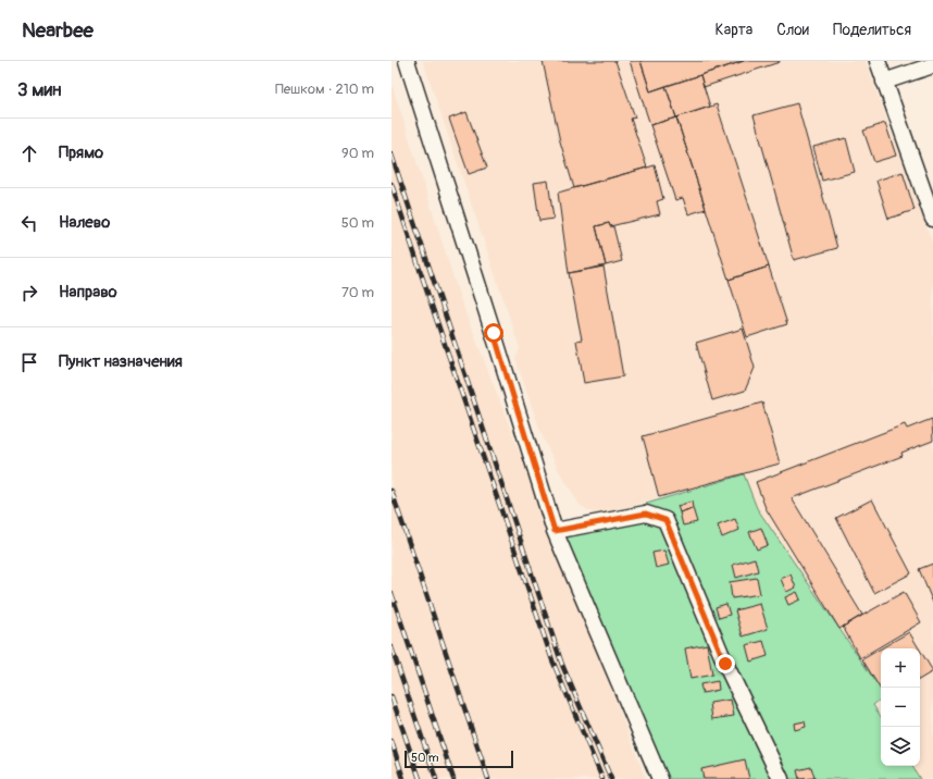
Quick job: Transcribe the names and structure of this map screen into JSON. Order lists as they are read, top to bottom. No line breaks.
{"scale_bar":"50 m","page":{"header":"Nearbee","nav":["Карта","Слои","Поделиться"],"heading":["3 мин","Пешком · 210 m"],"list":[["Прямо","90 m"],["Налево","50 m"],["Направо","70 m"],"Пункт назначения"],"map_buttons":["+","−"],"scale":"50 m"}}
